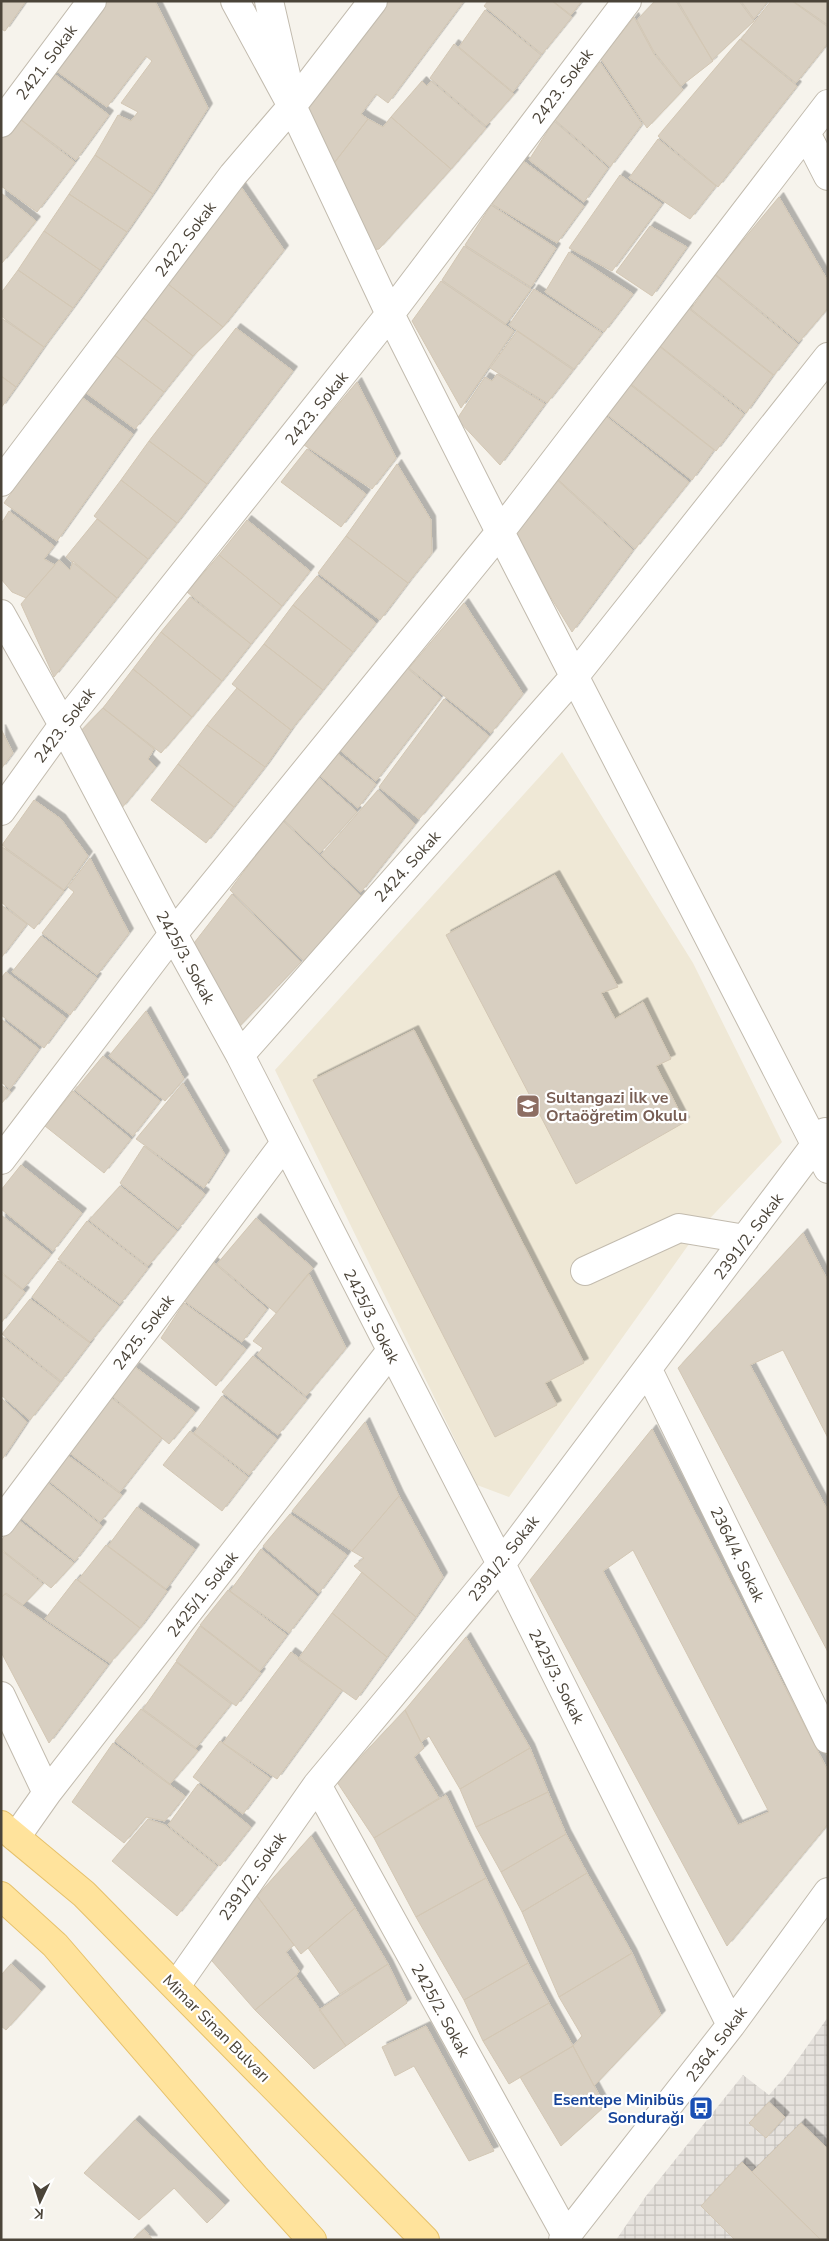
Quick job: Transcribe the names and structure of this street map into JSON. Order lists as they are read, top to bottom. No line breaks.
{"streets":{"main road":["Mimar Sinan Bulvarı"],"street":["2421. Sokak","2423. Sokak","2422. Sokak","2424. Sokak","2425/3. Sokak","2391/2. Sokak","2425. Sokak","2364/4. Sokak","2425/1. Sokak","2425/2. Sokak","2364. Sokak"]},"crossings":[["2423. Sokak","2425/3. Sokak"],["2424. Sokak","2425/3. Sokak"],["2425/3. Sokak","2391/2. Sokak"],["2425/3. Sokak","2425. Sokak"],["2425/3. Sokak","2425/1. Sokak"],["2425/3. Sokak","2364. Sokak"],["2391/2. Sokak","2364/4. Sokak"],["2391/2. Sokak","2425/2. Sokak"],["2391/2. Sokak","Mimar Sinan Bulvarı"],["2425/1. Sokak","Mimar Sinan Bulvarı"],["2425/2. Sokak","2364. Sokak"]],"places":{"school or university":["Sultangazi İlk ve Ortaöğretim Okulu"],"bus stop":["Esentepe Minibüs Sondurağı"]},"north":"bottom"}
